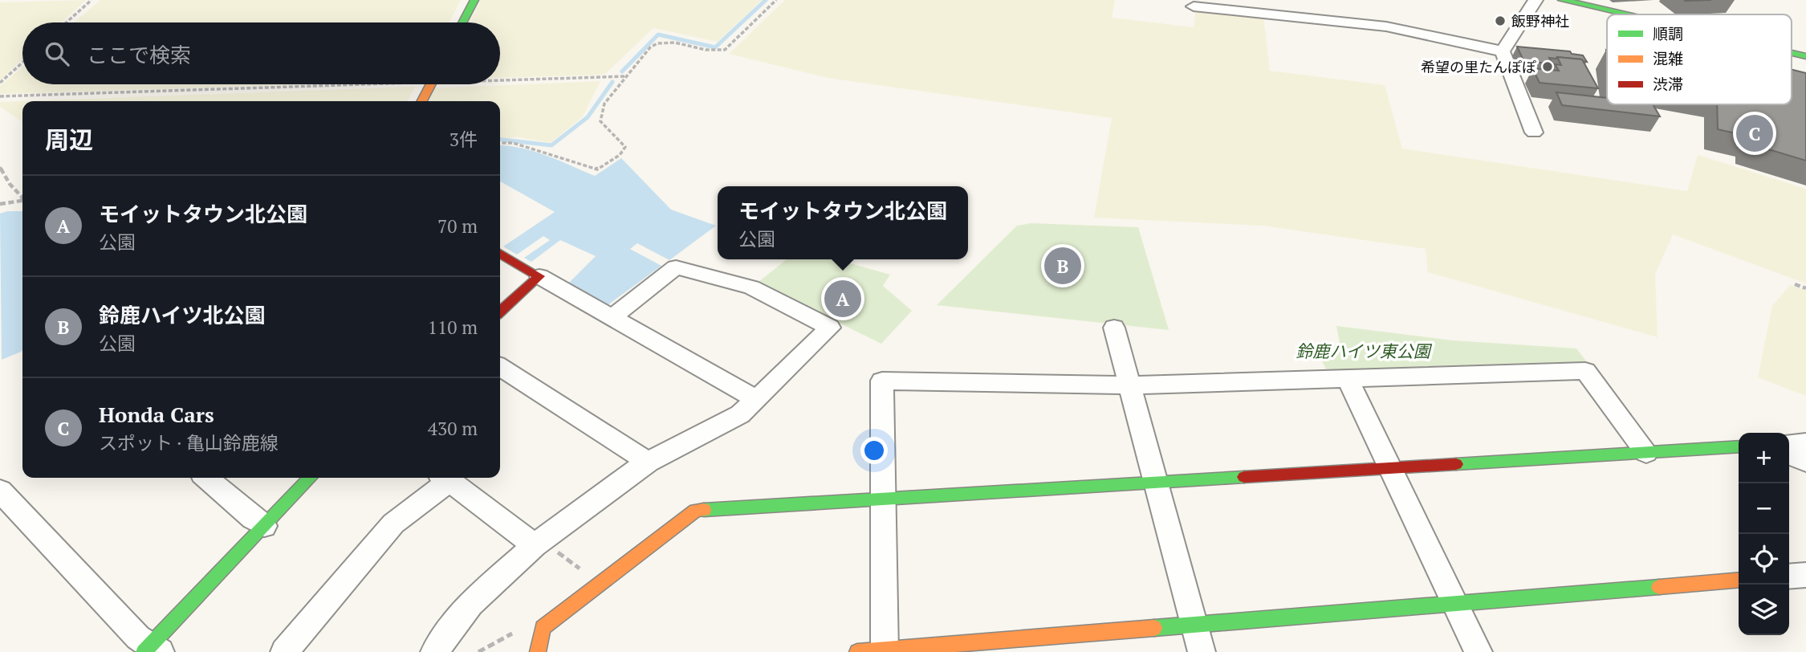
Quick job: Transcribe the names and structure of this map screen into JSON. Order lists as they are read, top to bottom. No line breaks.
{"parks":["鈴鹿ハイツ東公園"],"places":["飯野神社","希望の里たんぽぽ"],"legend":["順調","混雑","渋滞"],"page":{"search":"ここで検索","heading":["周辺","3件"],"pins":["C","B","A"],"list":[{"mark":"A","name":"モイットタウン北公園","note":"公園","value":"70 m"},{"mark":"B","name":"鈴鹿ハイツ北公園","note":"公園","value":"110 m"},{"mark":"C","name":"Honda Cars","note":"スポット · 亀山鈴鹿線","value":"430 m"}],"popup":["モイットタウン北公園","公園"],"map_buttons":["+","−"]}}
